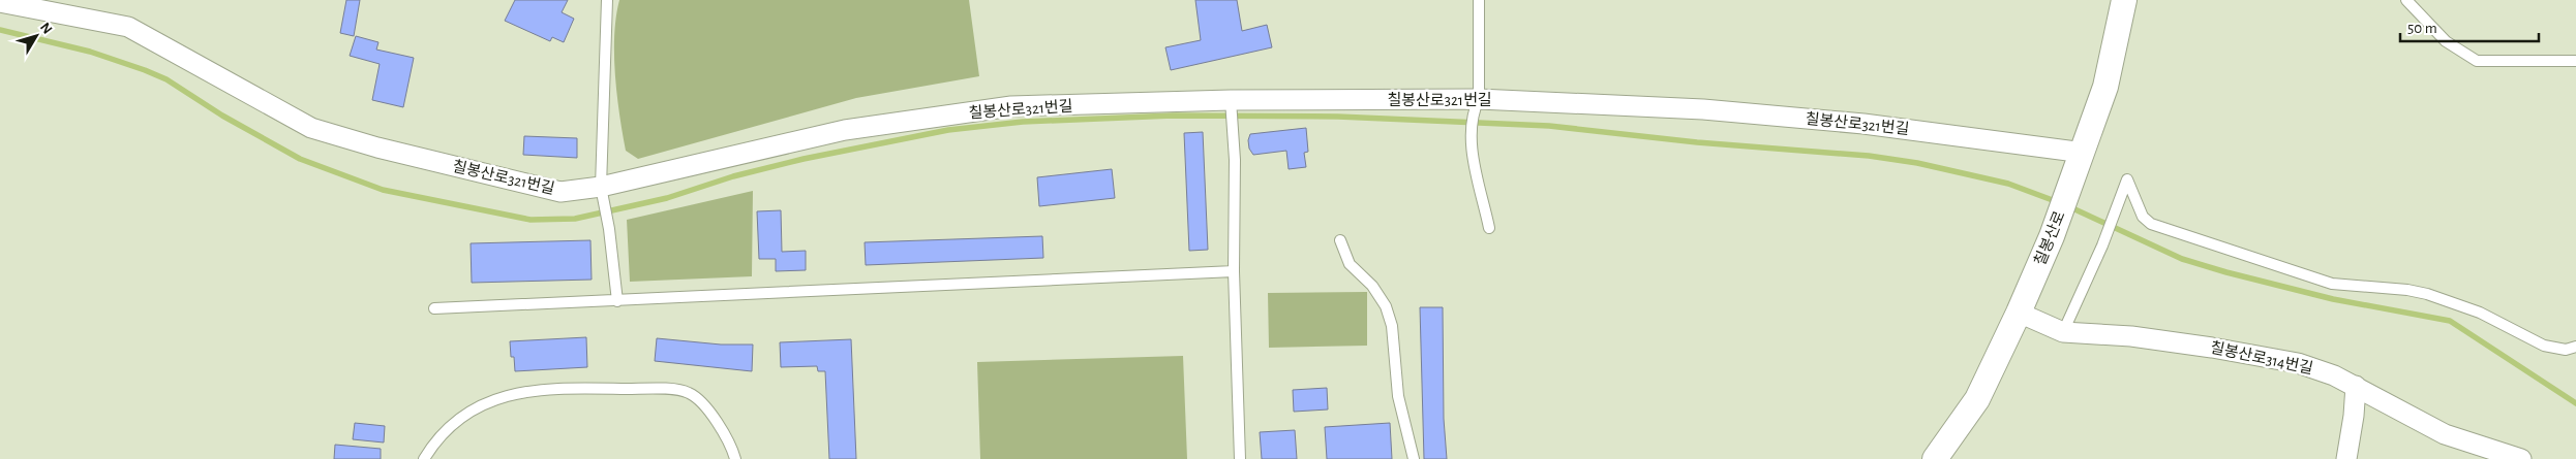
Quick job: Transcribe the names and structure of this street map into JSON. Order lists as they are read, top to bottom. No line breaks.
{"streets":{"street":["칠봉산로321번길","칠봉산로","칠봉산로314번길"]},"crossings":[["칠봉산로321번길","칠봉산로"],["칠봉산로","칠봉산로314번길"]],"scale_bar":"50 m","north":"top right"}
